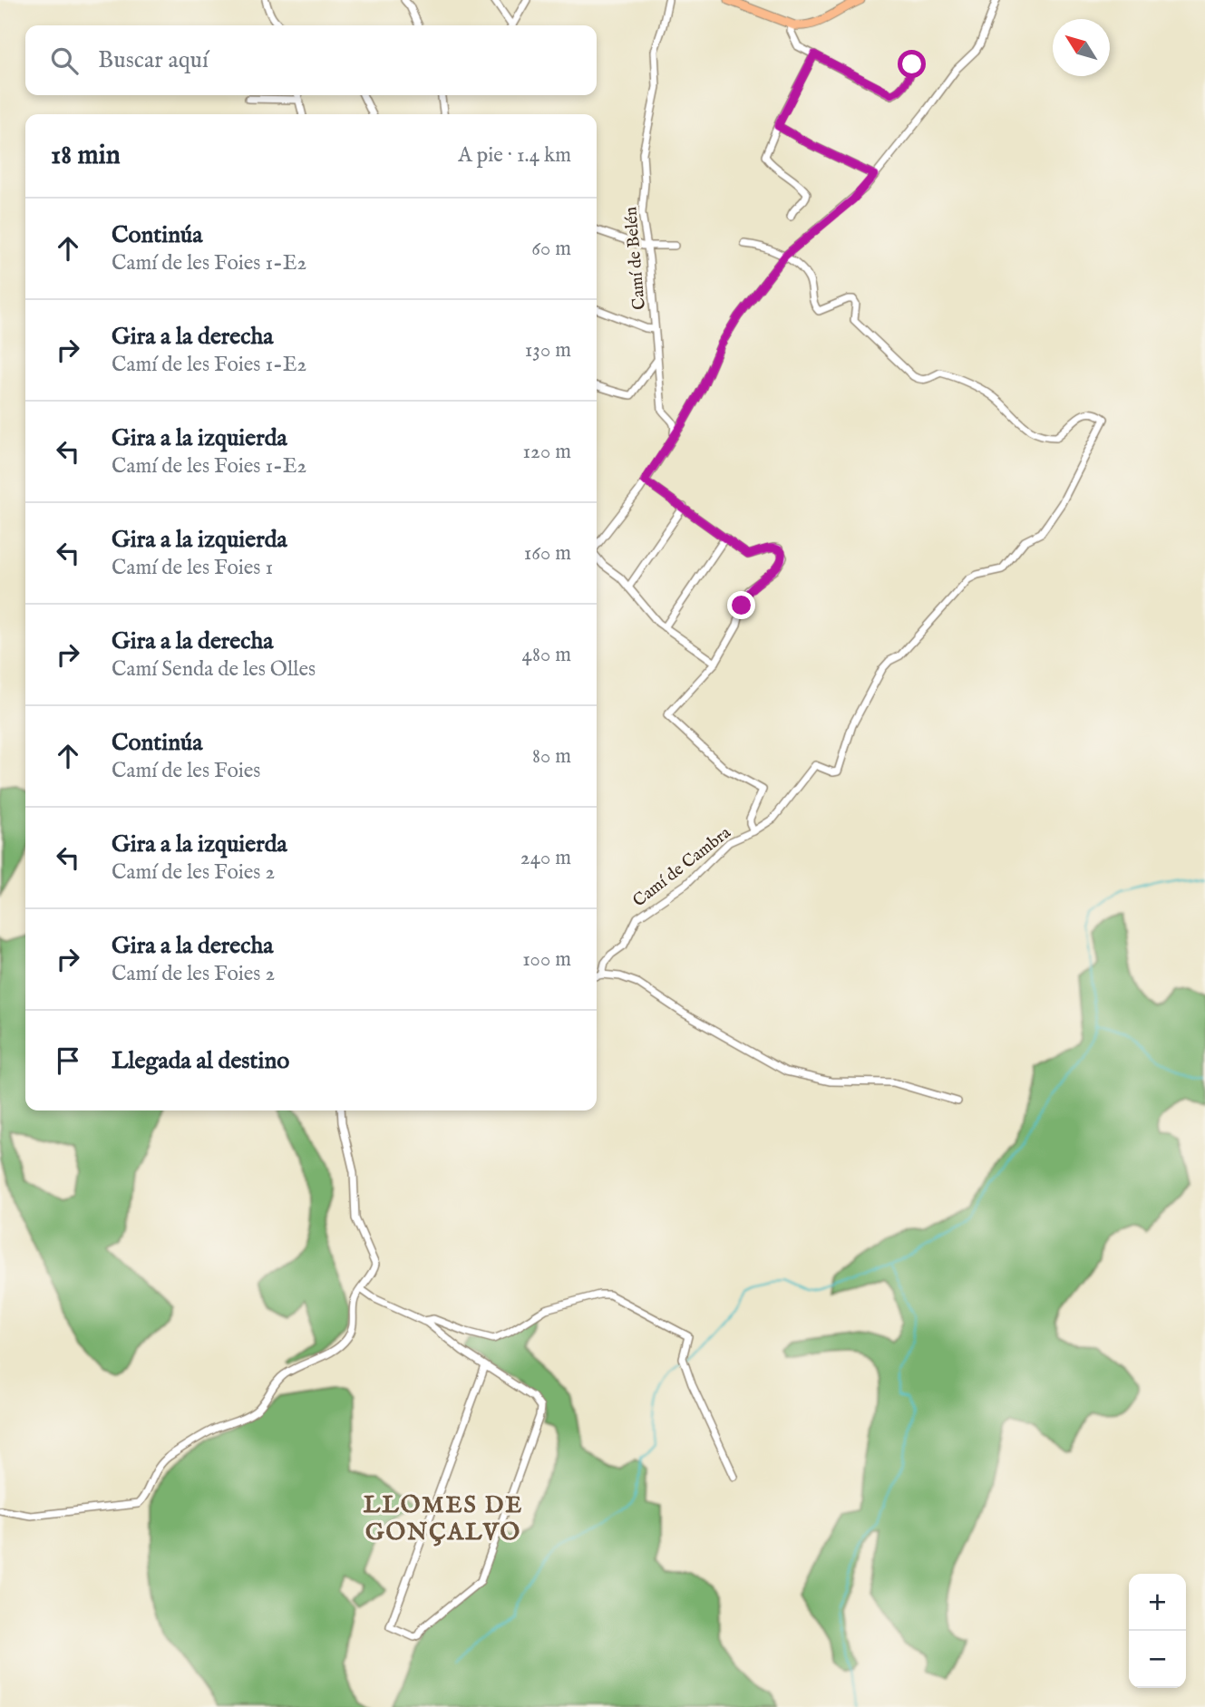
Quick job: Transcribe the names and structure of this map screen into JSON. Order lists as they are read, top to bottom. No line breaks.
{"streets":{"street":["Camí de Belén","Camí de Cambra"]},"districts":["LLOMES DE GONÇALVO"],"north":"top left","page":{"search":"Buscar aquí","heading":["18 min","A pie · 1.4 km"],"list":[["Continúa","Camí de les Foies 1-E2","60 m"],["Gira a la derecha","Camí de les Foies 1-E2","130 m"],["Gira a la izquierda","Camí de les Foies 1-E2","120 m"],["Gira a la izquierda","Camí de les Foies 1","160 m"],["Gira a la derecha","Camí Senda de les Olles","480 m"],["Continúa","Camí de les Foies","80 m"],["Gira a la izquierda","Camí de les Foies 2","240 m"],["Gira a la derecha","Camí de les Foies 2","100 m"],"Llegada al destino"],"map_buttons":["+","−"]}}
